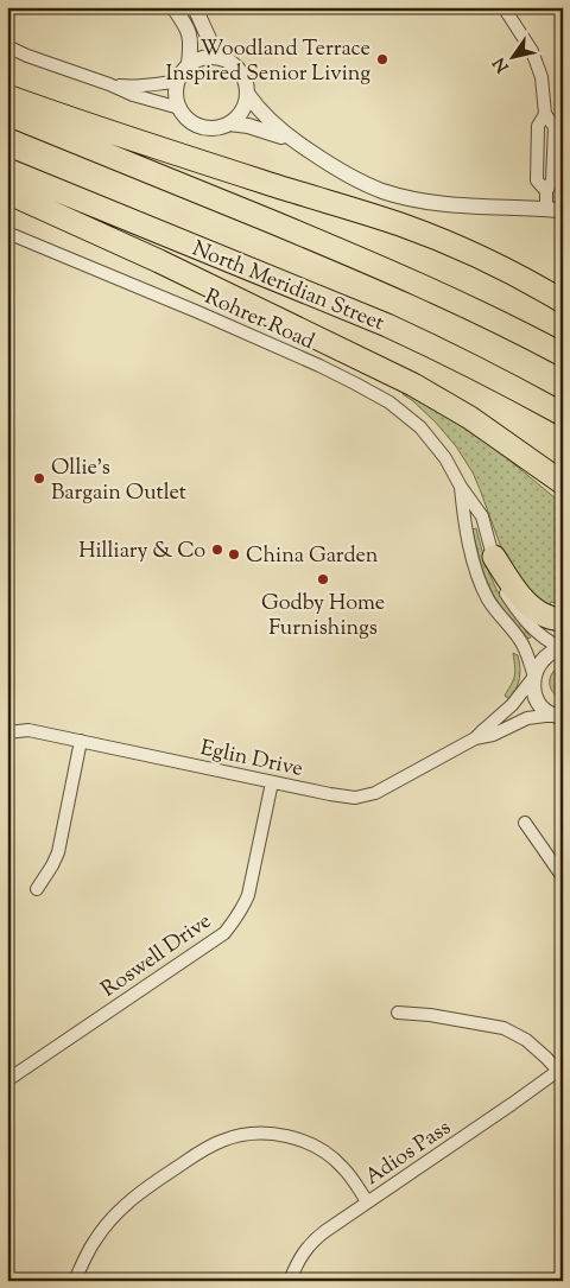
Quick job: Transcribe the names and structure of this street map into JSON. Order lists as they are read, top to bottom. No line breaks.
{"streets":{"highway":["North Meridian Street"],"street":["Rohrer Road","Eglin Drive","Roswell Drive","Adios Pass"]},"crossings":[["Rohrer Road","Eglin Drive"],["Eglin Drive","Roswell Drive"]],"places":["Woodland Terrace Inspired Senior Living","Ollie's Bargain Outlet","Hilliary & Co","China Garden","Godby Home Furnishings"],"north":"bottom left"}
